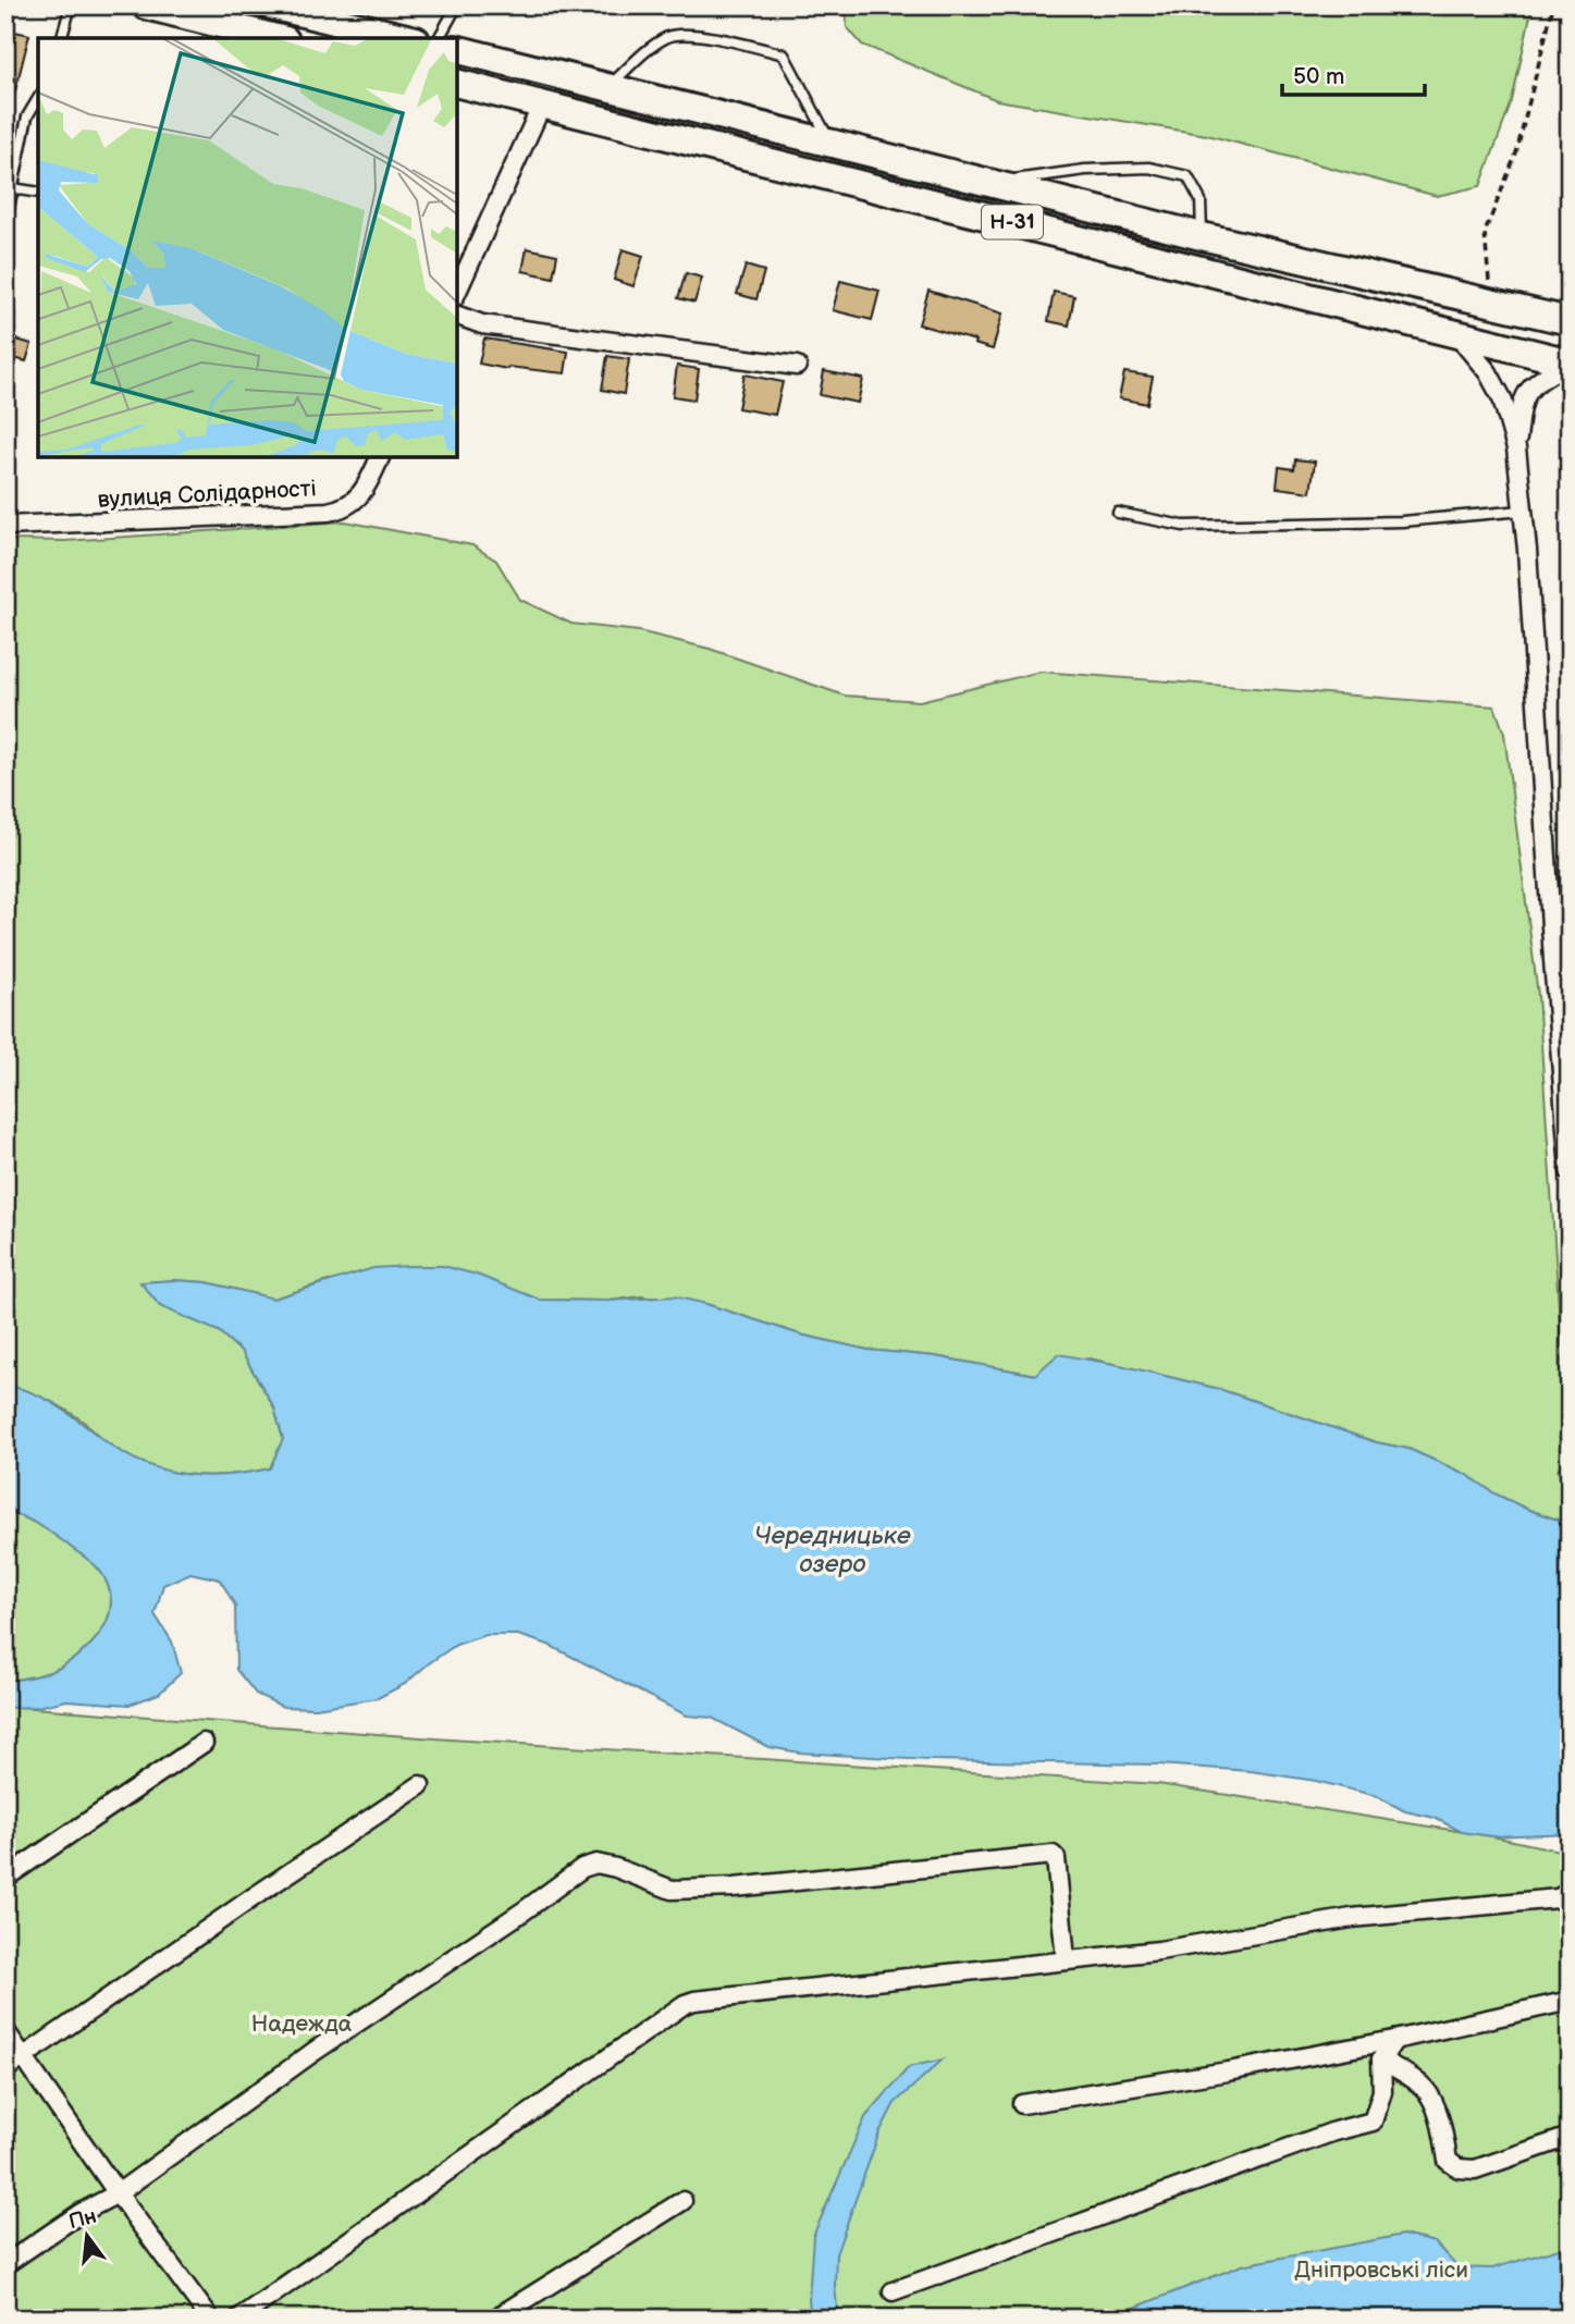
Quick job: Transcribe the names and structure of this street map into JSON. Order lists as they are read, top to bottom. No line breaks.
{"streets":{"main road":["Н-31"],"street":["вулиця Солідарності"]},"water":["Чередницьке озеро"],"parks":["Надежда","Дніпровські ліси"],"scale_bar":"50 m","north":"top"}
